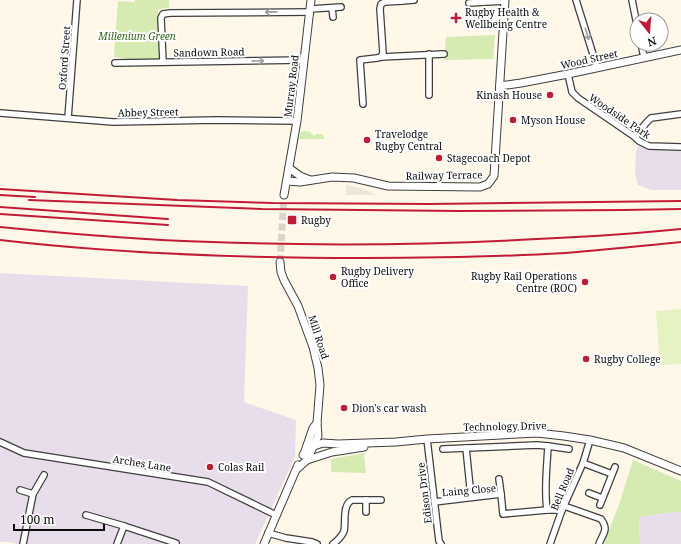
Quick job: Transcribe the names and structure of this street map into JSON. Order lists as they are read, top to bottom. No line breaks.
{"streets":{"street":["Sandown Road","Oxford Street","Wood Street","Murray Road","Abbey Street","Woodside Park","Railway Terrace","Mill Road","Technology Drive","Arches Lane","Bell Road","Laing Close","Edison Drive"]},"crossings":[["Sandown Road","Murray Road"],["Oxford Street","Abbey Street"],["Wood Street","Woodside Park"],["Wood Street","Railway Terrace"],["Murray Road","Abbey Street"],["Murray Road","Railway Terrace"],["Technology Drive","Bell Road"],["Technology Drive","Edison Drive"],["Bell Road","Laing Close"],["Laing Close","Edison Drive"]],"one_way":["Sandown Road"],"parks":["Millenium Green"],"places":{"health":["Rugby Health & Wellbeing Centre"],"other":["Kinash House","Myson House","Travelodge Rugby Central","Stagecoach Depot","Rugby Delivery Office","Rugby Rail Operations Centre (ROC)","Rugby College","Dion's car wash","Colas Rail"],"transit":["Rugby"]},"scale_bar":"100 m","north":"bottom"}
